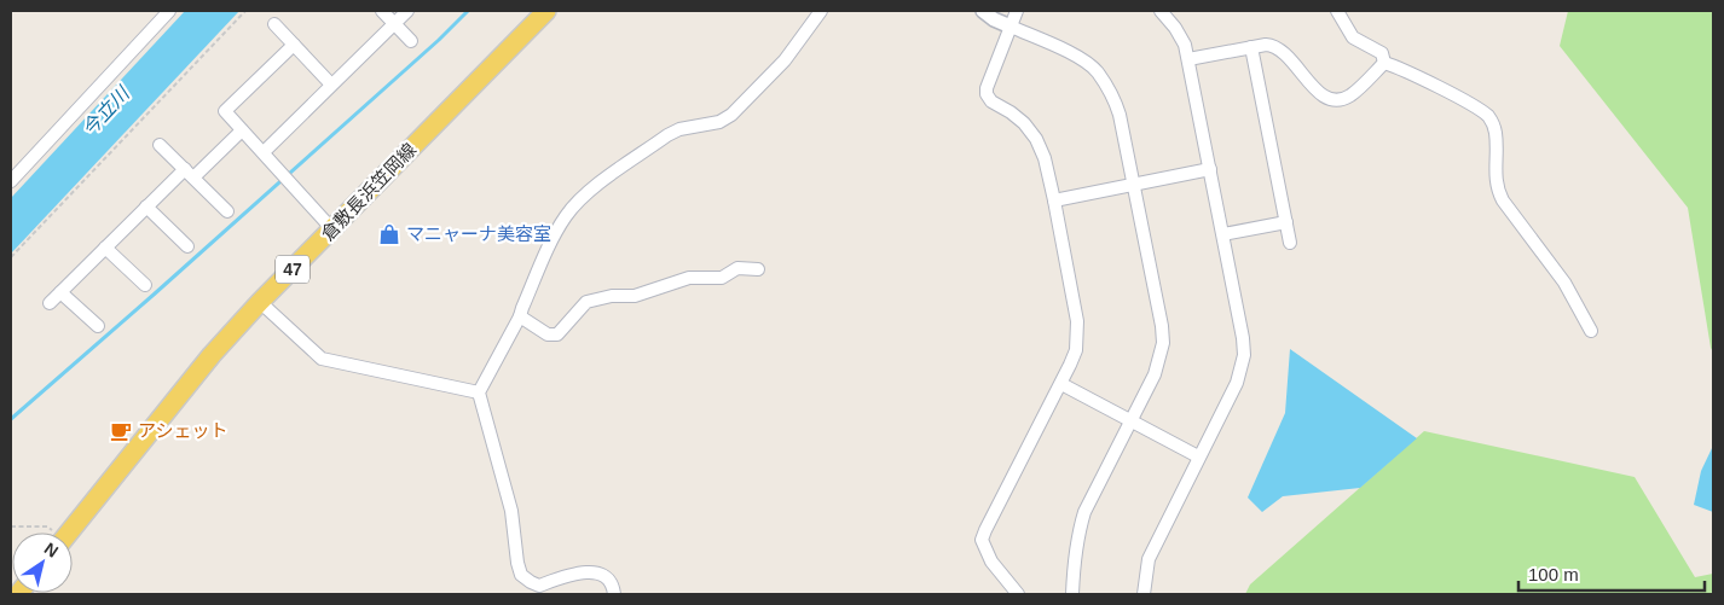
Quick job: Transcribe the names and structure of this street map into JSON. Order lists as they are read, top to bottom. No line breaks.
{"streets":{"main road":["倉敷長浜笠岡線","47"]},"water":["今立川"],"places":{"shop":["マニャーナ美容室"],"cafe":["アシェット"]},"scale_bar":"100 m","north":"top right"}
